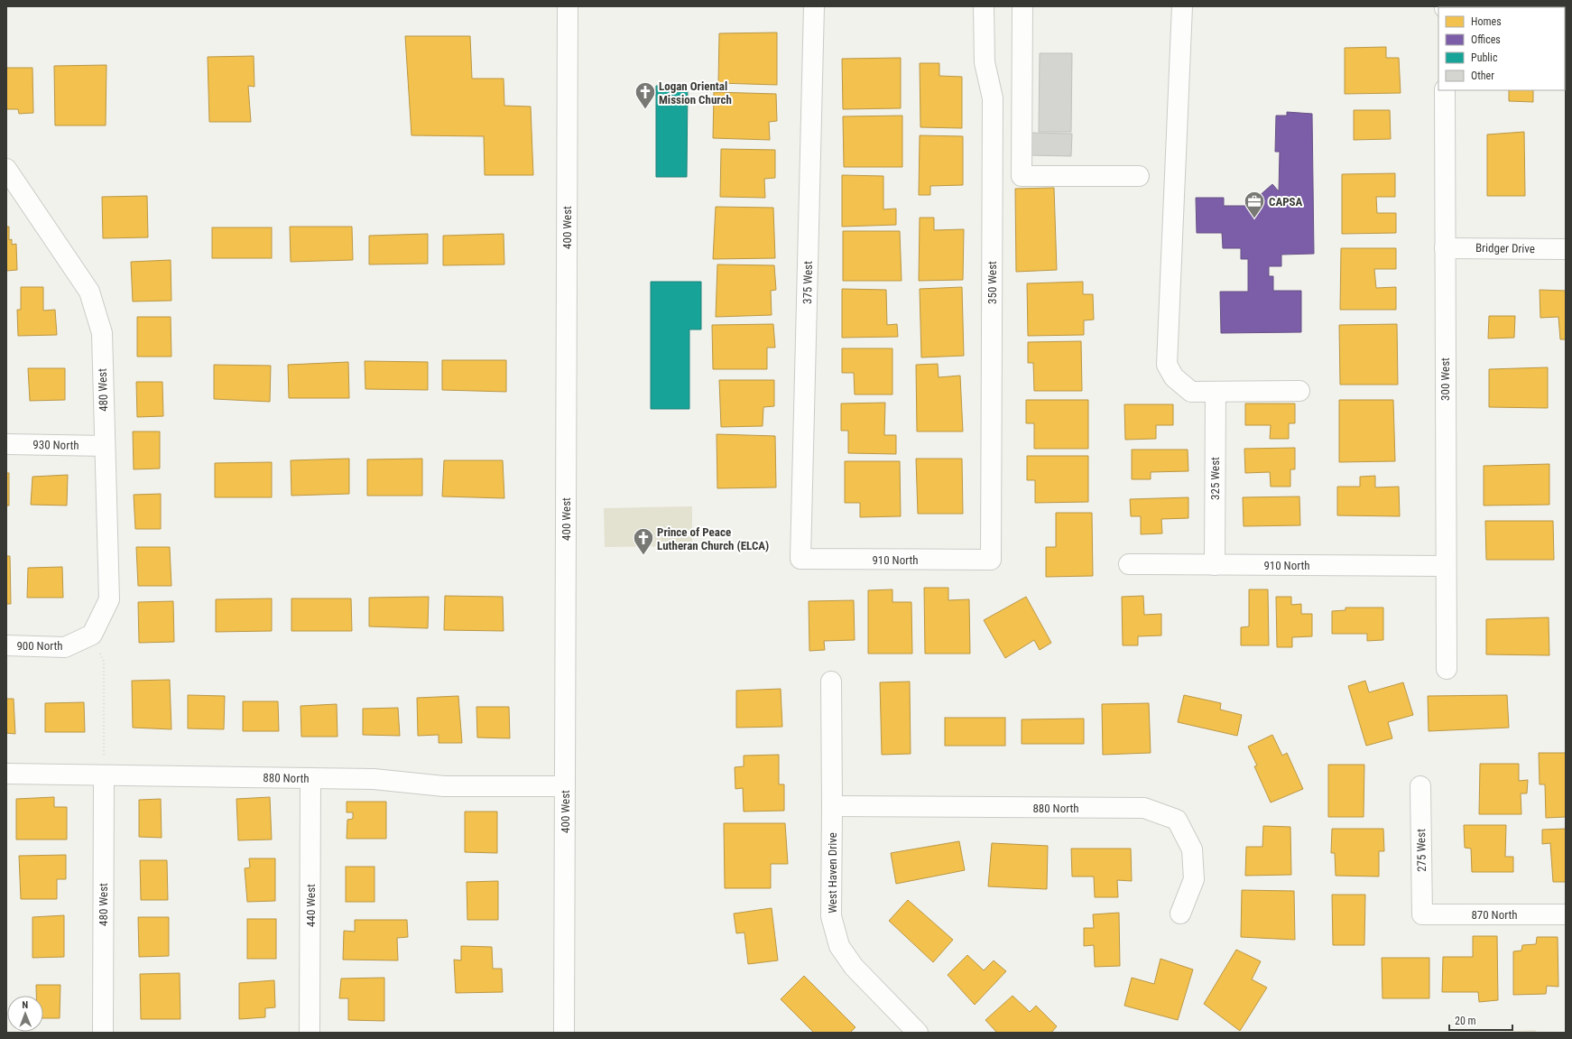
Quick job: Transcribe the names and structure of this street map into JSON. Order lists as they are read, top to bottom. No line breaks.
{"streets":{"street":["400 West","Bridger Drive","375 West","350 West","300 West","480 West","930 North","325 West","910 North","900 North","880 North","275 West","West Haven Drive","440 West","870 North"]},"crossings":[["400 West","880 North"],["Bridger Drive","300 West"],["375 West","910 North"],["350 West","910 North"],["300 West","910 North"],["480 West","930 North"],["480 West","900 North"],["480 West","880 North"],["325 West","910 North"],["880 North","West Haven Drive"],["880 North","440 West"],["275 West","870 North"]],"places":{"church":["Logan Oriental Mission Church","Prince of Peace Lutheran Church (ELCA)"],"office":["CAPSA"]},"legend":["Homes","Offices","Public","Other"],"scale_bar":"20 m","north":"top"}
